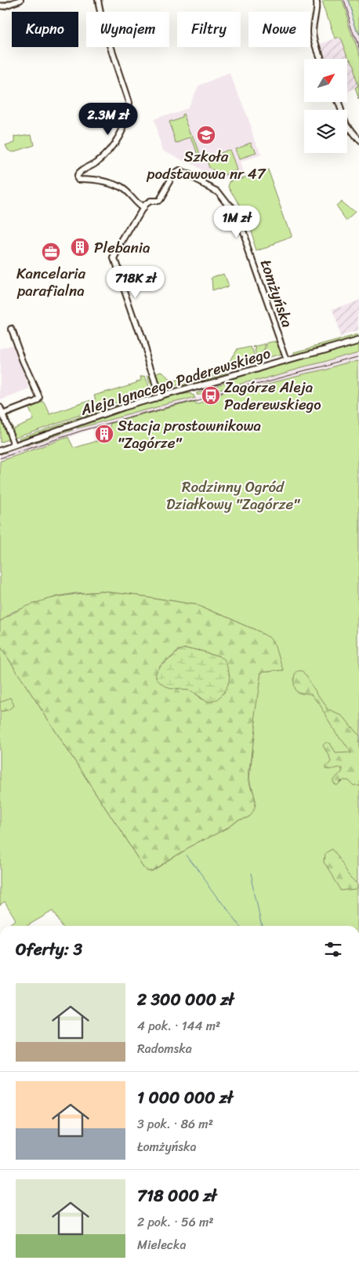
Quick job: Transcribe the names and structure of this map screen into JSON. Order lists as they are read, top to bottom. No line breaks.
{"streets":{"street":["Łomżyńska","Aleja Ignacego Paderewskiego"]},"crossings":[["Łomżyńska","Aleja Ignacego Paderewskiego"]],"parks":["Rodzinny Ogród Działkowy \"Zagórze\""],"places":{"school or university":["Szkoła podstawowa nr 47"],"building":["Plebania","Stacja prostownikowa \"Zagórze\""],"office":["Kancelaria parafialna"],"bus stop":["Zagórze Aleja Paderewskiego"]},"north":"top right","page":{"chip":["Kupno","Wynajem","Filtry","Nowe"],"price":["2.3M zł","1M zł","718K zł"],"heading":"Oferty: 3","list":[{"name":"2 300 000 zł","note":"4 pok. · 144 m² · Radomska"},{"name":"1 000 000 zł","note":"3 pok. · 86 m² · Łomżyńska"},{"name":"718 000 zł","note":"2 pok. · 56 m² · Mielecka"}]}}
